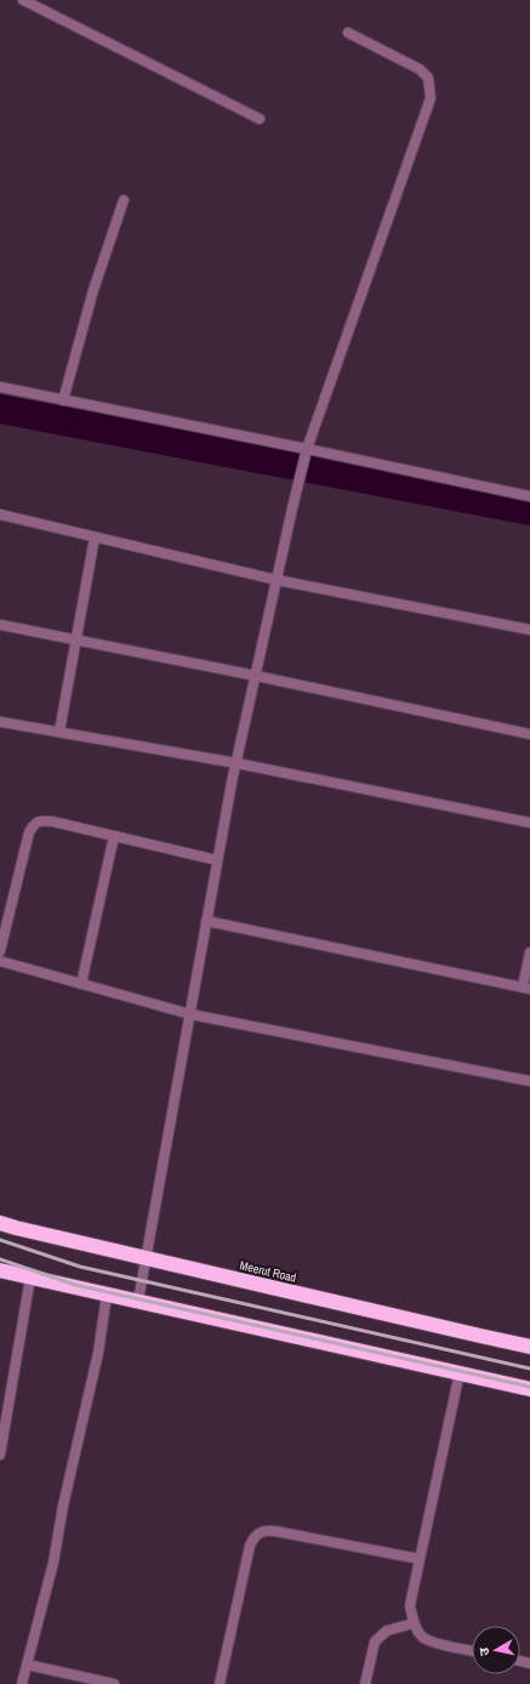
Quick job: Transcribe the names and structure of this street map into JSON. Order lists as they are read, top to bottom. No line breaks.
{"streets":{"highway":["Meerut Road"]},"north":"left"}
